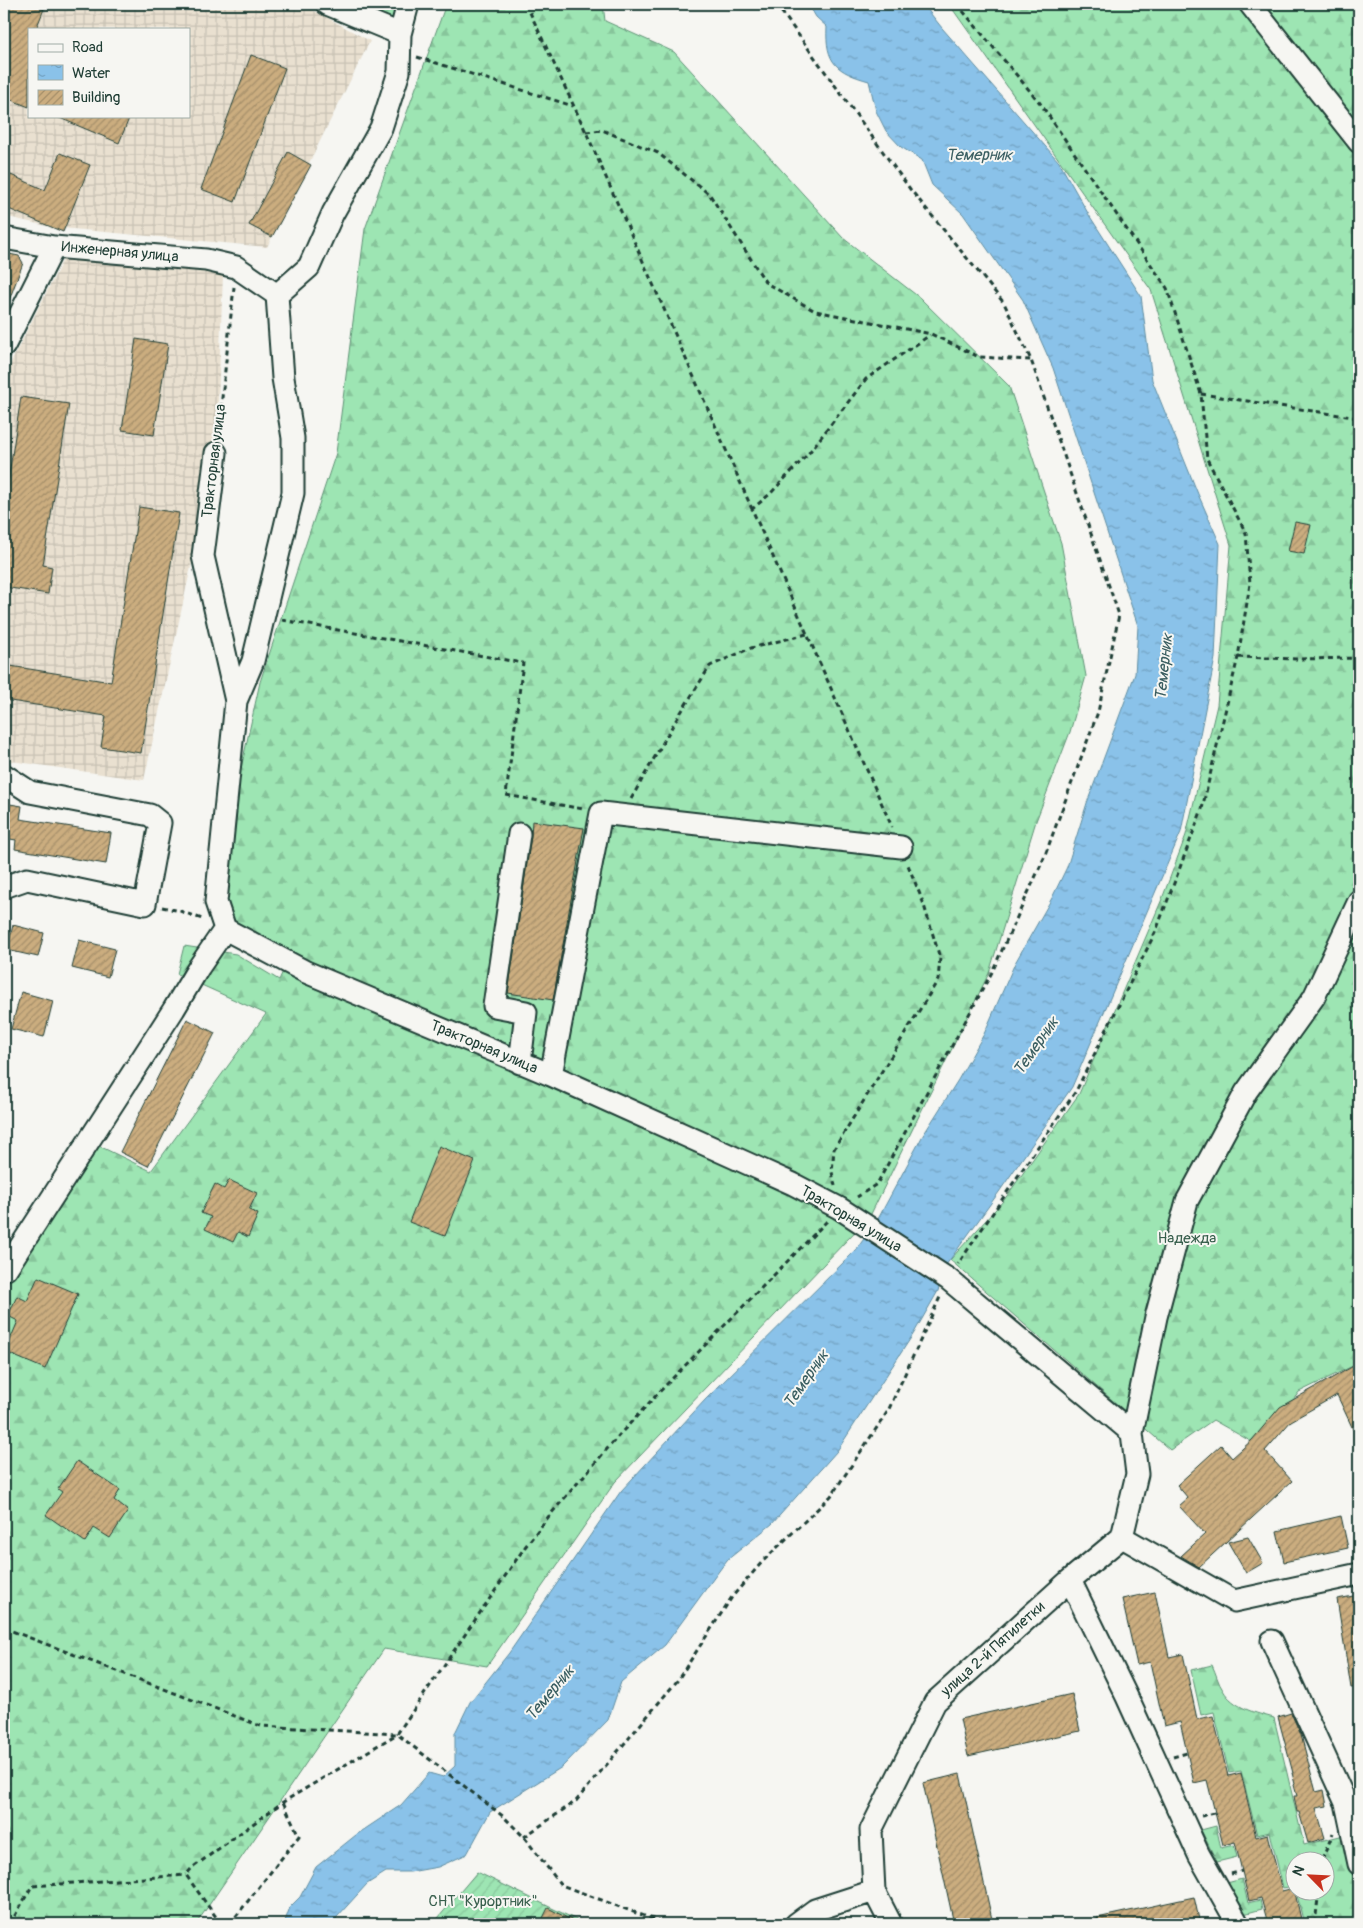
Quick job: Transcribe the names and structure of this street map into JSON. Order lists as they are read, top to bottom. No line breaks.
{"streets":{"street":["Инженерная улица","Тракторная улица","улица 2-й Пятилетки"]},"crossings":[["Инженерная улица","Тракторная улица"]],"water":["Темерник"],"parks":["Надежда","СНТ \"Курортник\""],"legend":["Road","Water","Building"],"north":"top left"}
